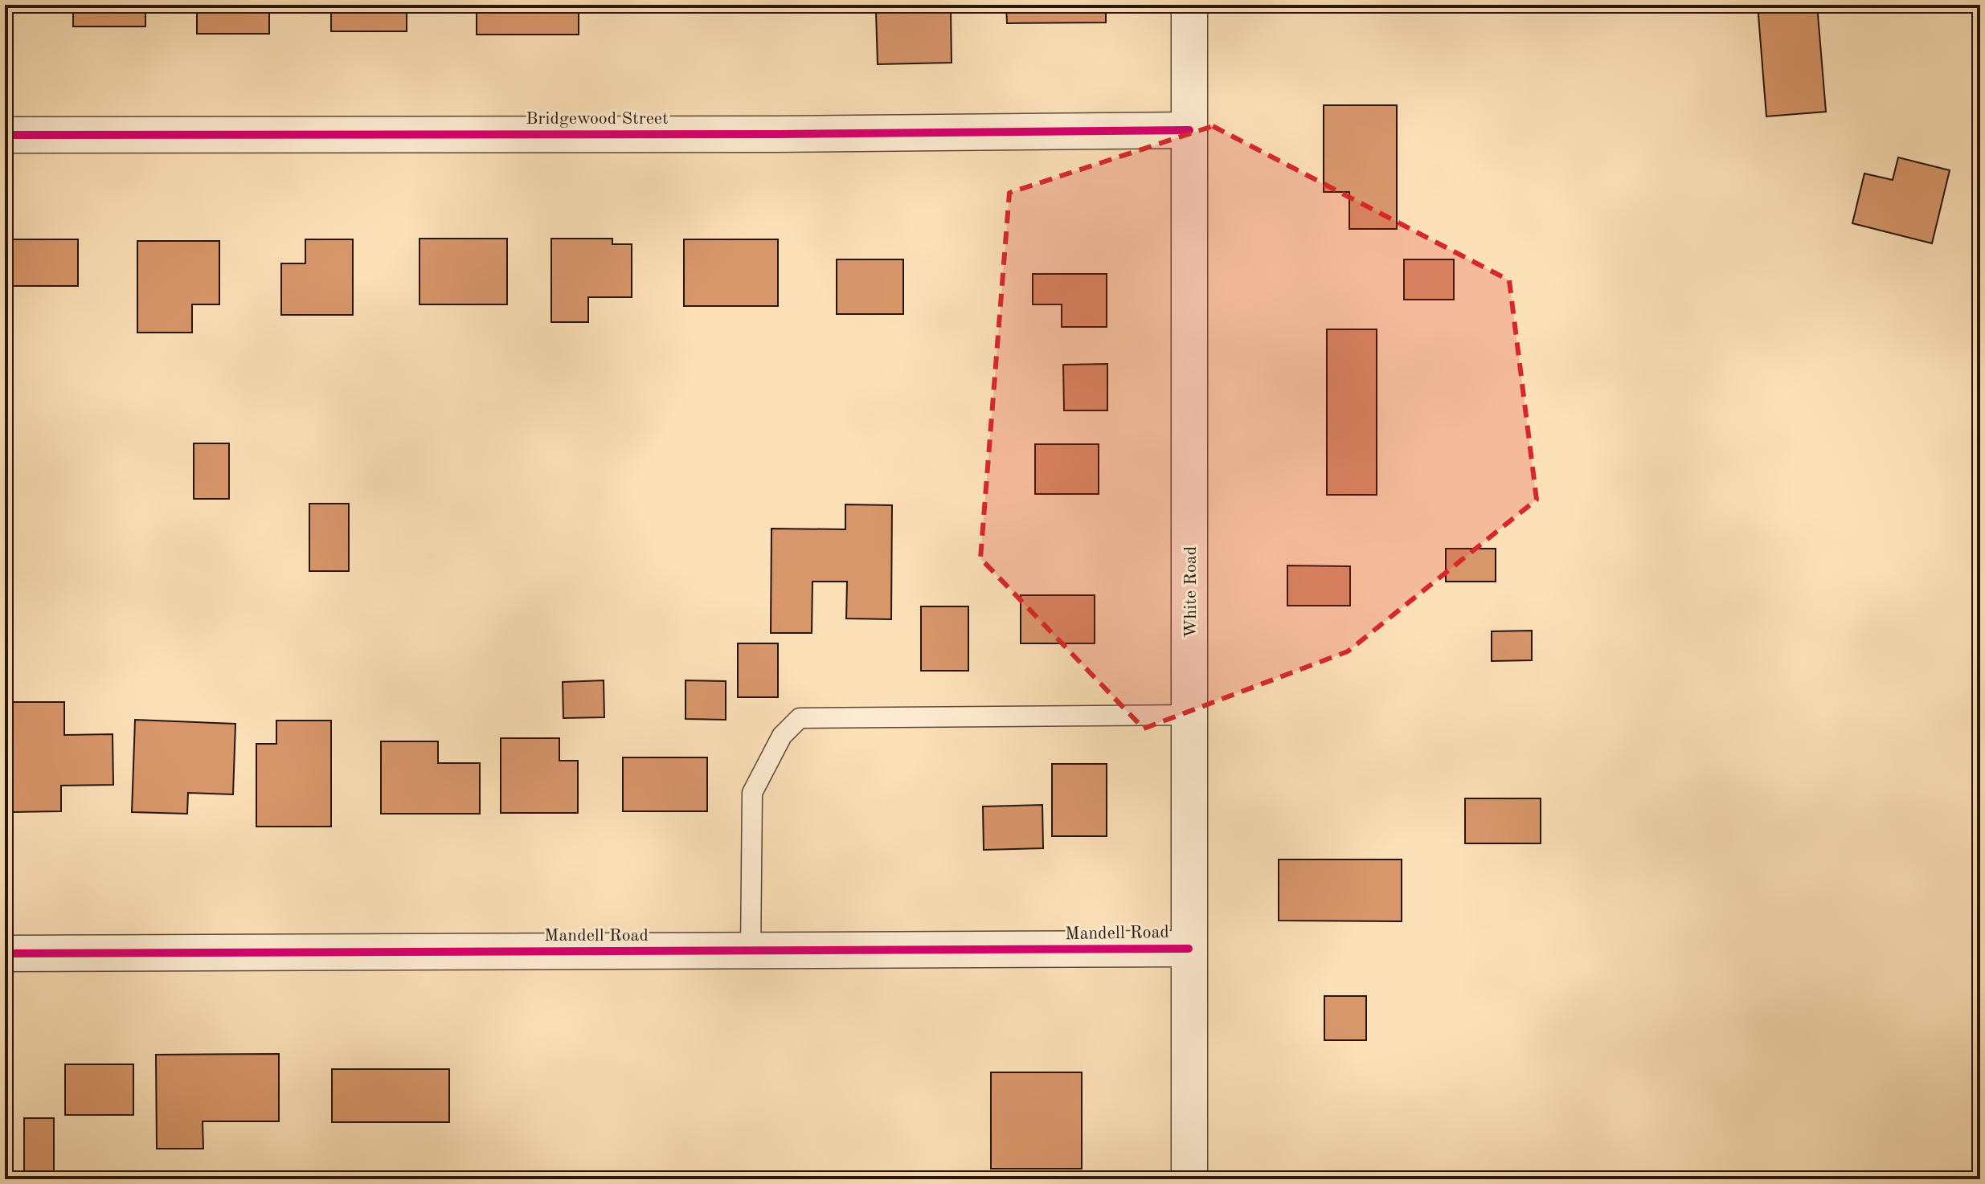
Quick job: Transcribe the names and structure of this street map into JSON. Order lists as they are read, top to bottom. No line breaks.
{"streets":{"street":["Bridgewood Street","White Road","Mandell Road"]},"crossings":[["Bridgewood Street","White Road"],["White Road","Mandell Road"]]}
